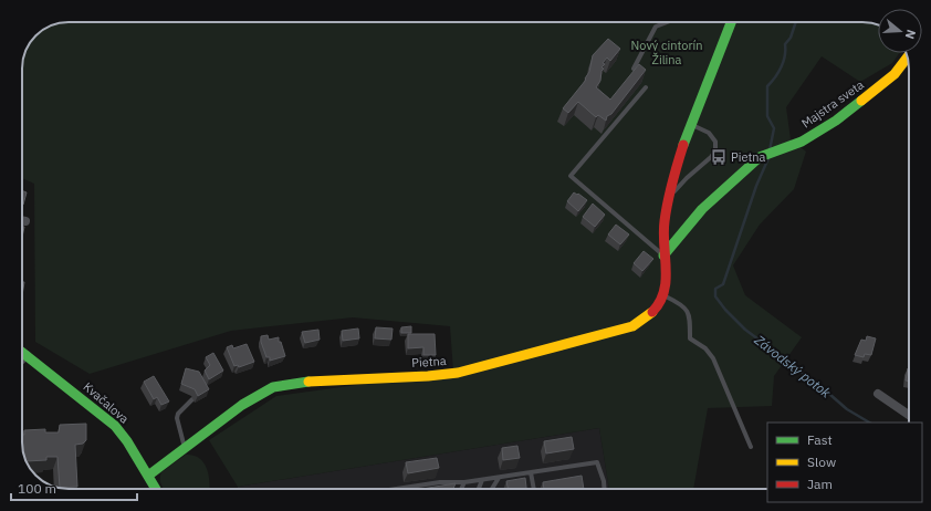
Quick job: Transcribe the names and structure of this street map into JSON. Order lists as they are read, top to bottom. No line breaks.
{"streets":{"street":["Majstra sveta","Pietna","Kvačalova"]},"crossings":[["Pietna","Kvačalova"]],"water":["Závodský potok"],"parks":["Nový cintorín Žilina"],"places":{"bus stop":["Pietna"]},"legend":["Fast","Slow","Jam"],"scale_bar":"100 m","north":"right"}
